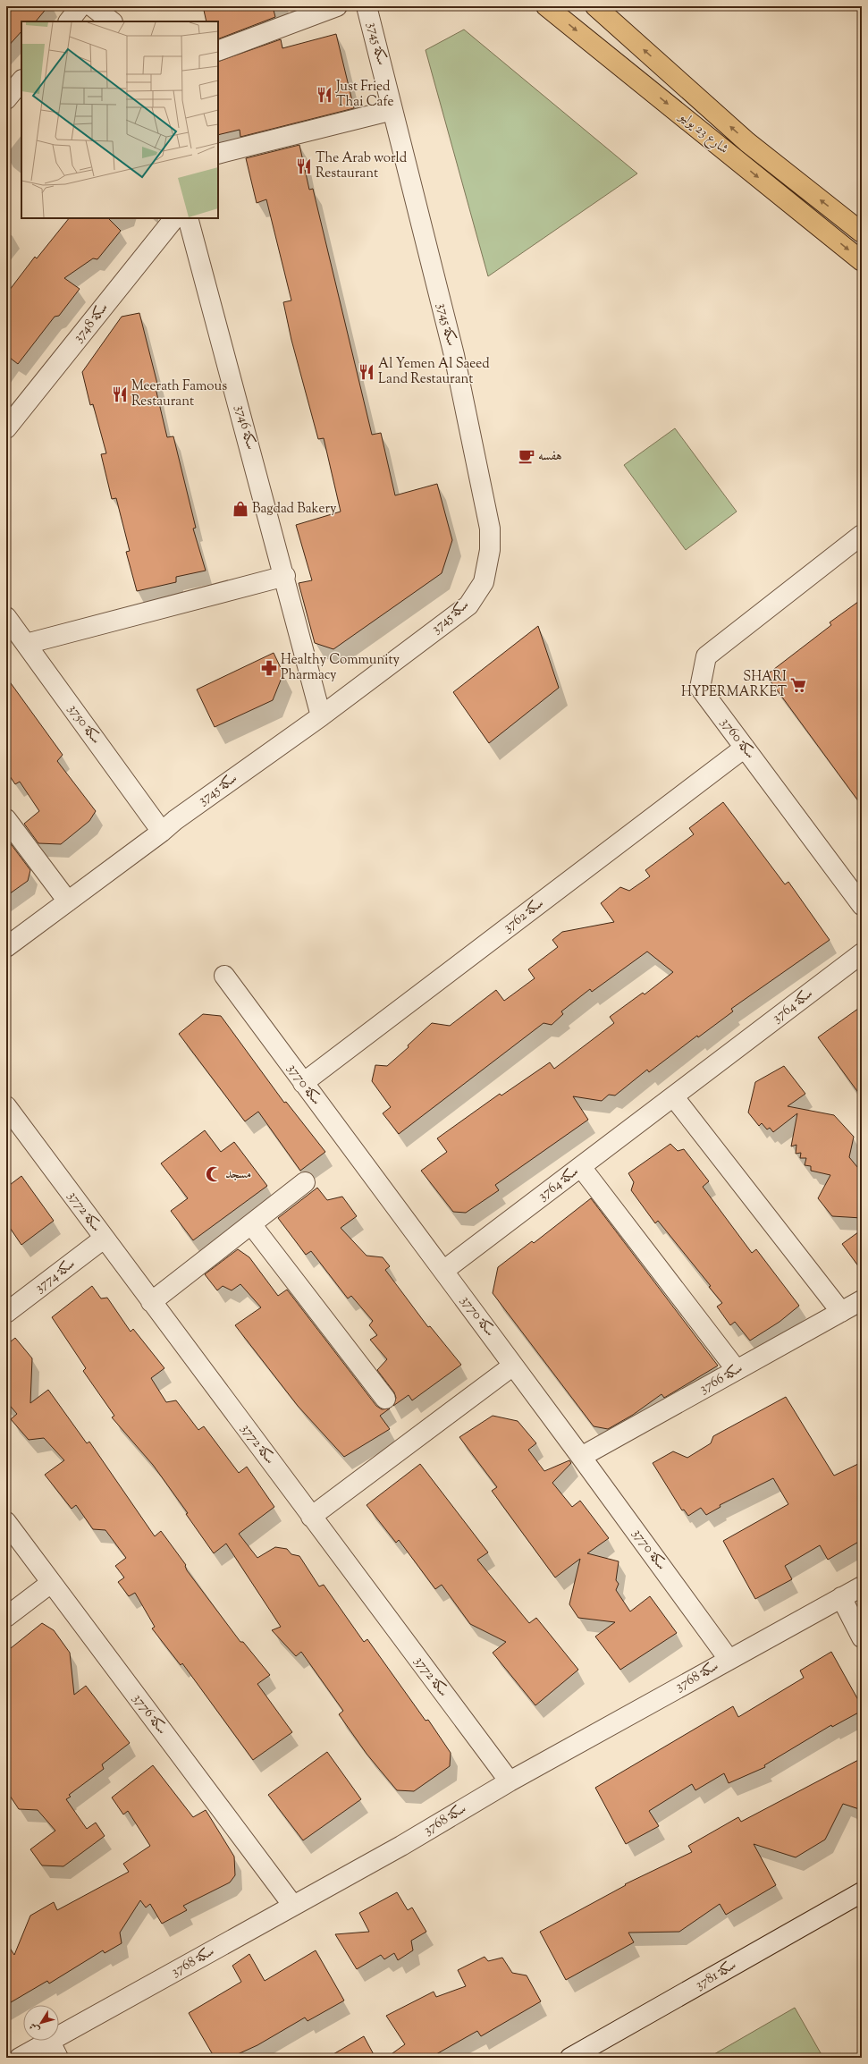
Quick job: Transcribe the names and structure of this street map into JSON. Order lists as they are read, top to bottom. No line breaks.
{"streets":{"main road":["شارع 23 يوليو"],"street":["سكة 3745","سكة 3748","سكة 3746","سكة 3750","سكة 3760","سكة 3762","سكة 3764","سكة 3770","سكة 3772","سكة 3774","سكة 3766","سكة 3768","سكة 3776","سكة 3781"]},"crossings":[["سكة 3745","سكة 3746"],["سكة 3745","سكة 3750"],["سكة 3760","سكة 3762"],["سكة 3762","سكة 3770"],["سكة 3764","سكة 3770"],["سكة 3770","سكة 3766"],["سكة 3770","سكة 3768"],["سكة 3772","سكة 3774"],["سكة 3772","سكة 3768"],["سكة 3768","سكة 3776"]],"places":{"restaurant":["Just Fried Thai Cafe","The Arab world Restaurant","Al Yemen Al Saeed Land Restaurant","Meerath Famous Restaurant"],"cafe":["هفسه"],"shop":["Bagdad Bakery"],"pharmacy":["Healthy Community Pharmacy"],"supermarket":["SHARI HYPERMARKET"],"mosque":["مسجد"]},"north":"bottom left"}
